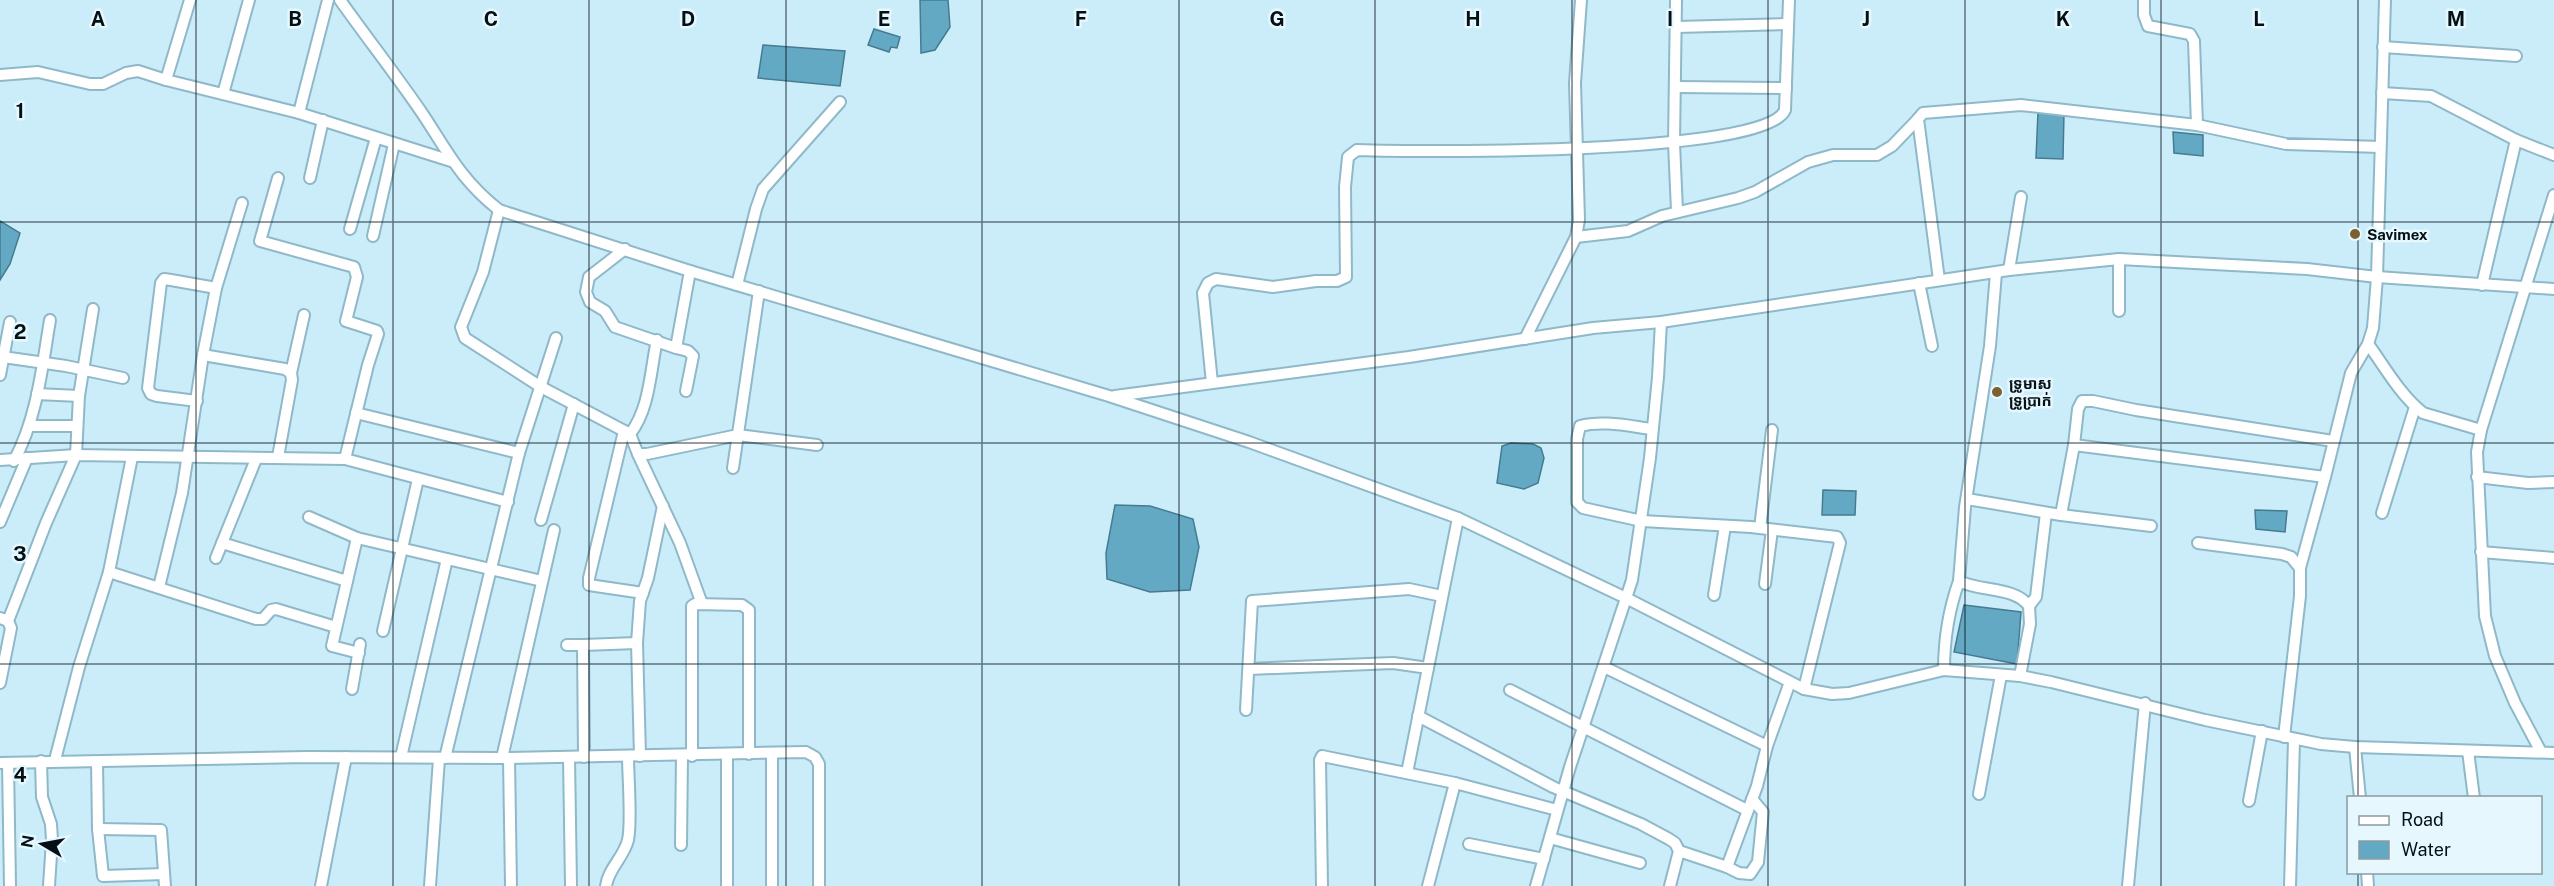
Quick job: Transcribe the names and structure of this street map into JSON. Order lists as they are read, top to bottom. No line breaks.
{"places":["Savimex","ទ្រូមាស ទ្រូប្រាក់"],"legend":["Road","Water"],"north":"left","grid":{"columns":["A","B","C","D","E","F","G","H","I","J","K","L","M"],"rows":["1","2","3","4"]}}
